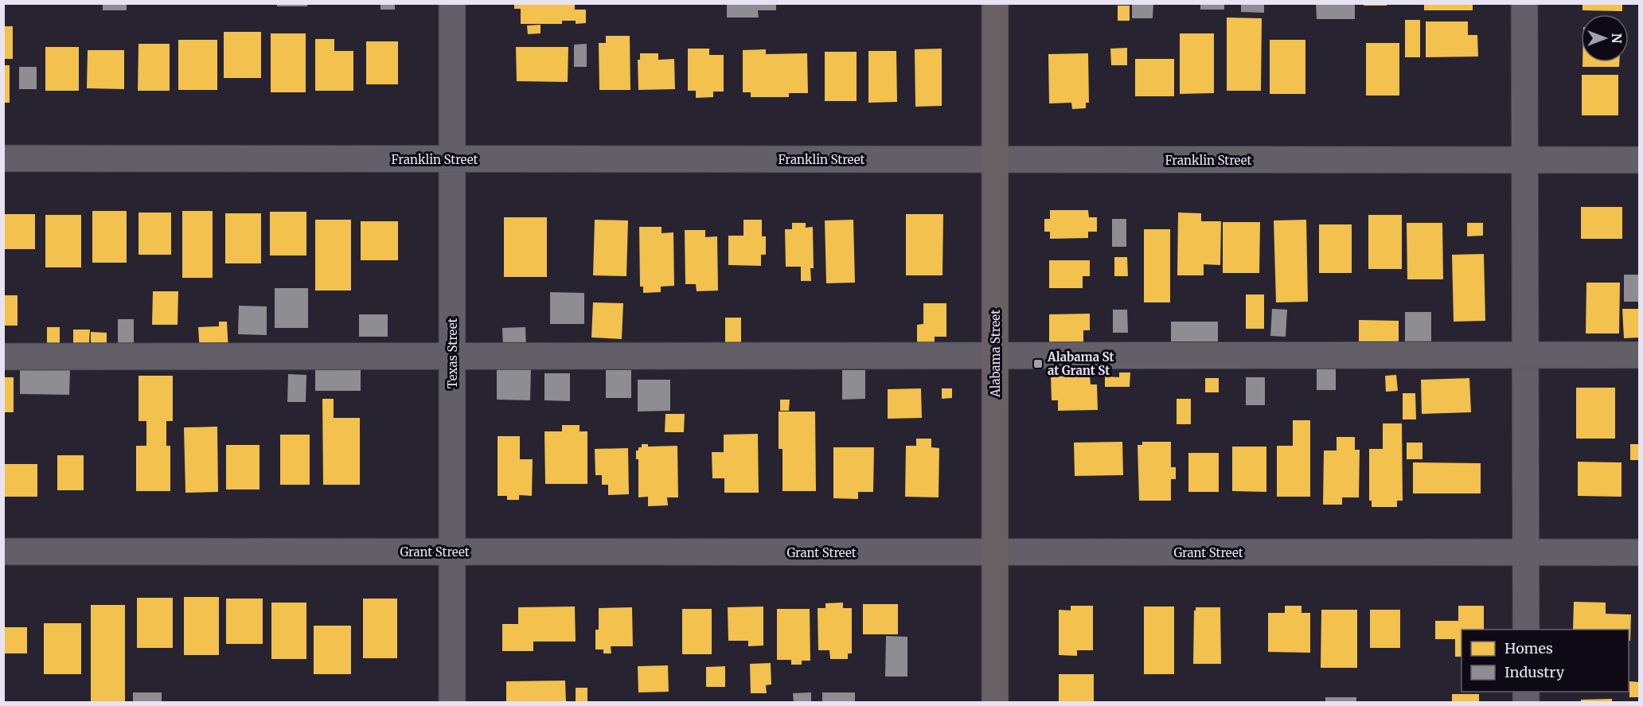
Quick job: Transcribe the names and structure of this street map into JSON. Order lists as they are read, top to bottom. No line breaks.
{"streets":{"main road":["Alabama Street"],"street":["Franklin Street","Texas Street","Grant Street"]},"crossings":[["Franklin Street","Texas Street"],["Franklin Street","Alabama Street"],["Texas Street","Grant Street"],["Alabama Street","Grant Street"]],"places":{"transit":["Alabama St at Grant St"]},"legend":["Homes","Industry"],"north":"right"}
